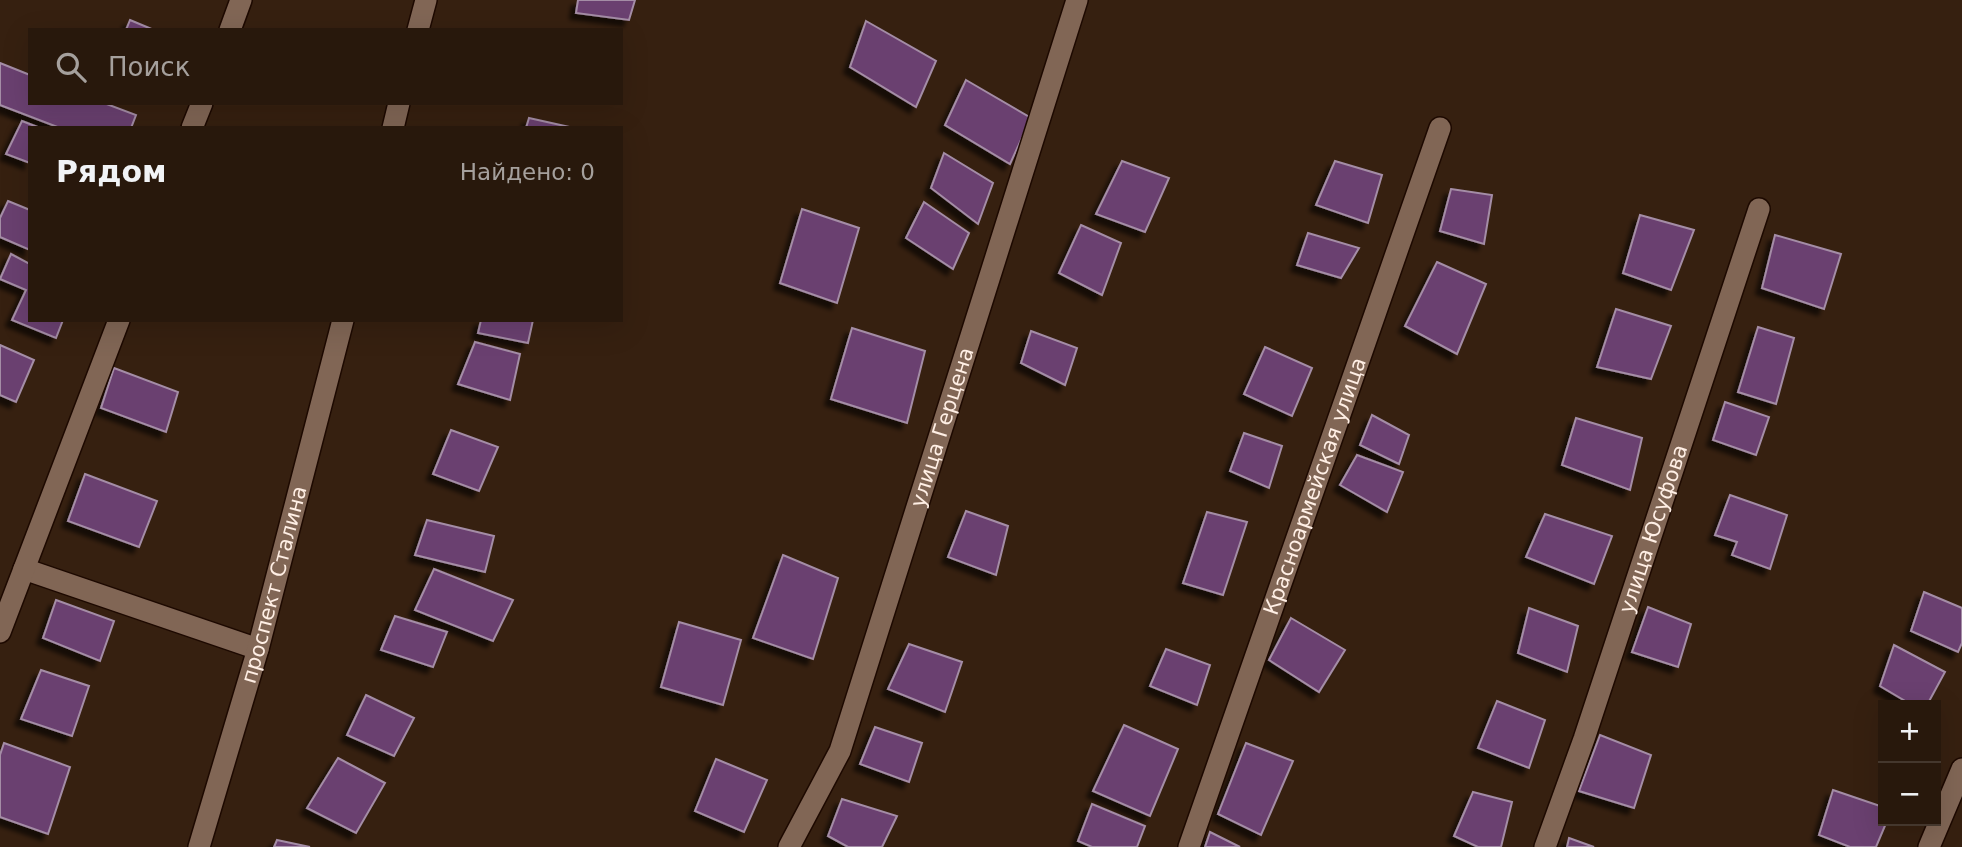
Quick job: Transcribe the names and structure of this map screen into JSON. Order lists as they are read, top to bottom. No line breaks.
{"streets":{"street":["улица Герцена","Красноармейская улица","улица Юсуфова","проспект Сталина"]},"page":{"search":"Поиск","heading":["Рядом","Найдено: 0"],"map_buttons":["+","−"]}}
